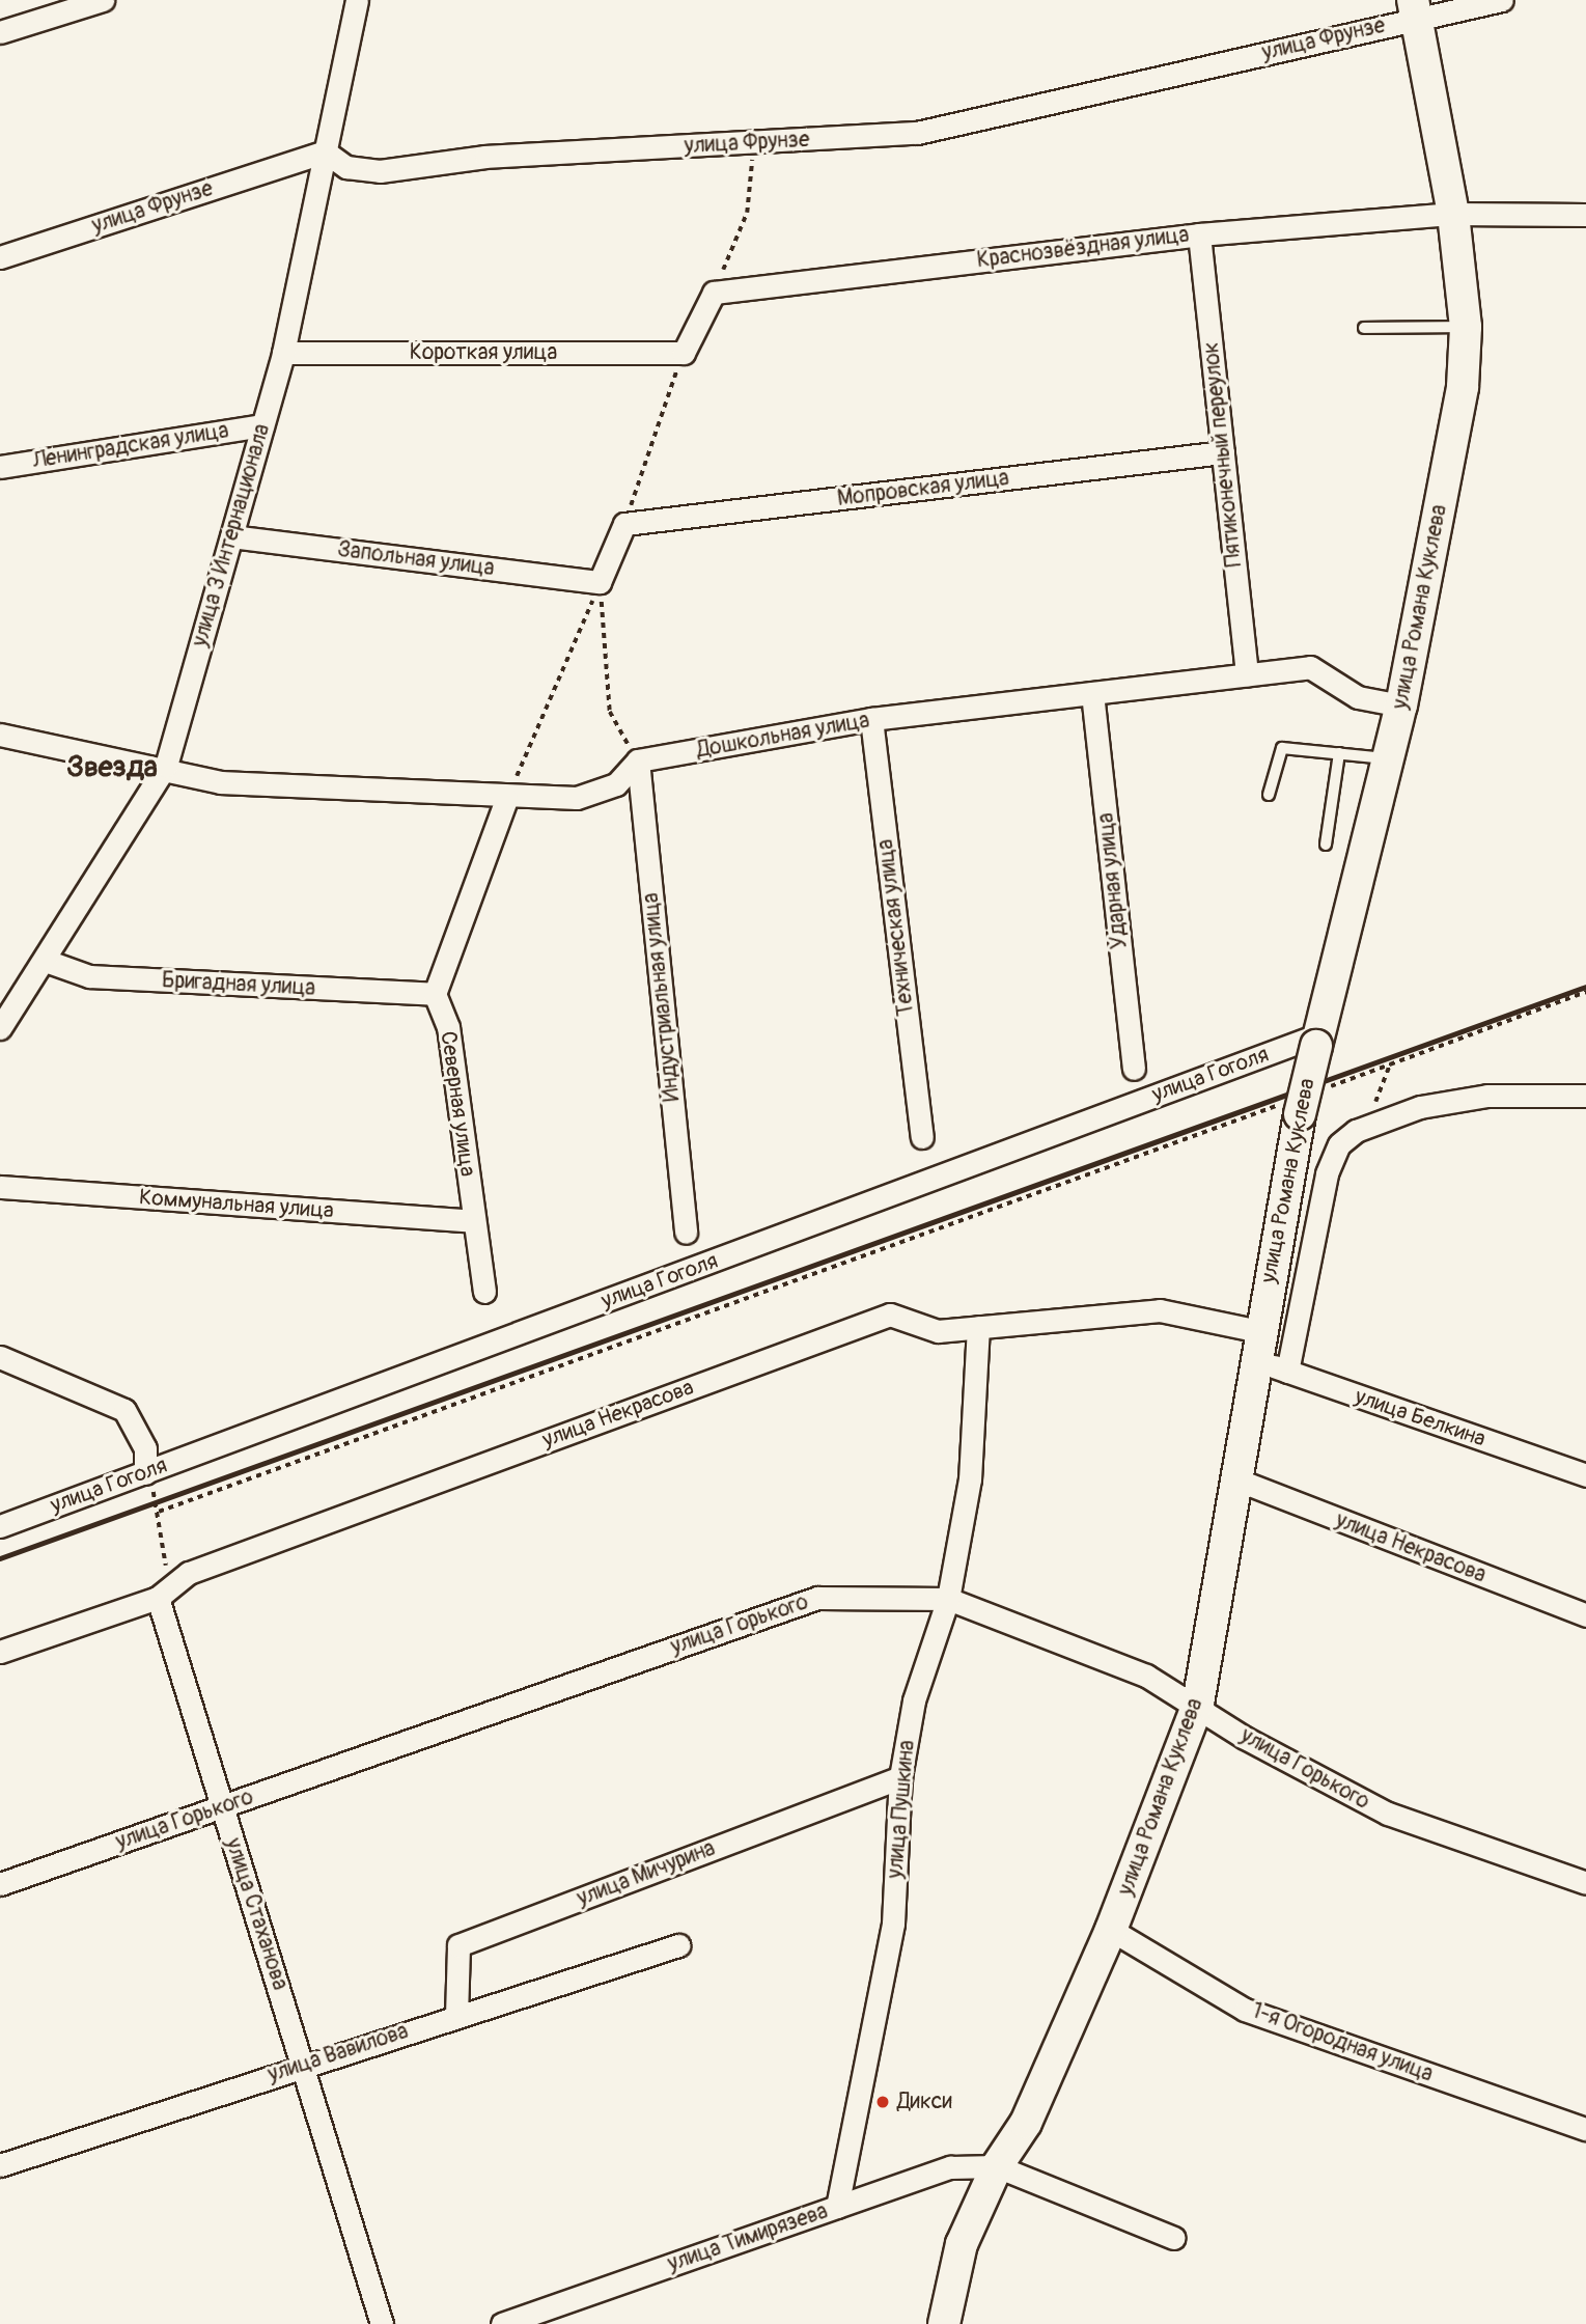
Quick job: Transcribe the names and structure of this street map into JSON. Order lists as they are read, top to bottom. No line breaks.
{"streets":{"street":["улица Фрунзе","Краснозвёздная улица","Короткая улица","Ленинградская улица","Пятиконечный переулок","Мопровская улица","улица 3 Интернационала","Запольная улица","улица Романа Куклева","Дошкольная улица","Ударная улица","Техническая улица","Бригадная улица","Индустриальная улица","улица Гоголя","Северная улица","Коммунальная улица","улица Некрасова","улица Белкина","улица Горького","улица Пушкина","улица Мичурина","улица Стаханова","1-я Огородная улица","улица Вавилова","улица Тимирязева"]},"crossings":[["улица Фрунзе","улица 3 Интернационала"],["улица Фрунзе","улица Романа Куклева"],["Краснозвёздная улица","Пятиконечный переулок"],["Краснозвёздная улица","улица Романа Куклева"],["Короткая улица","улица 3 Интернационала"],["Ленинградская улица","улица 3 Интернационала"],["Пятиконечный переулок","Мопровская улица"],["Пятиконечный переулок","Дошкольная улица"],["улица 3 Интернационала","Запольная улица"],["улица 3 Интернационала","Бригадная улица"],["улица Романа Куклева","Дошкольная улица"],["улица Романа Куклева","улица Гоголя"],["улица Романа Куклева","улица Некрасова"],["улица Романа Куклева","улица Белкина"],["улица Романа Куклева","улица Горького"],["улица Романа Куклева","1-я Огородная улица"],["улица Романа Куклева","улица Тимирязева"],["Дошкольная улица","Ударная улица"],["Дошкольная улица","Техническая улица"],["Дошкольная улица","Индустриальная улица"],["Бригадная улица","Северная улица"],["Северная улица","Коммунальная улица"],["улица Некрасова","улица Белкина"],["улица Некрасова","улица Пушкина"],["улица Некрасова","улица Стаханова"],["улица Горького","улица Пушкина"],["улица Горького","улица Стаханова"],["улица Пушкина","улица Мичурина"],["улица Пушкина","улица Тимирязева"],["улица Мичурина","улица Вавилова"],["улица Стаханова","улица Вавилова"]],"districts":["Звезда"],"places":["Дикси"]}
